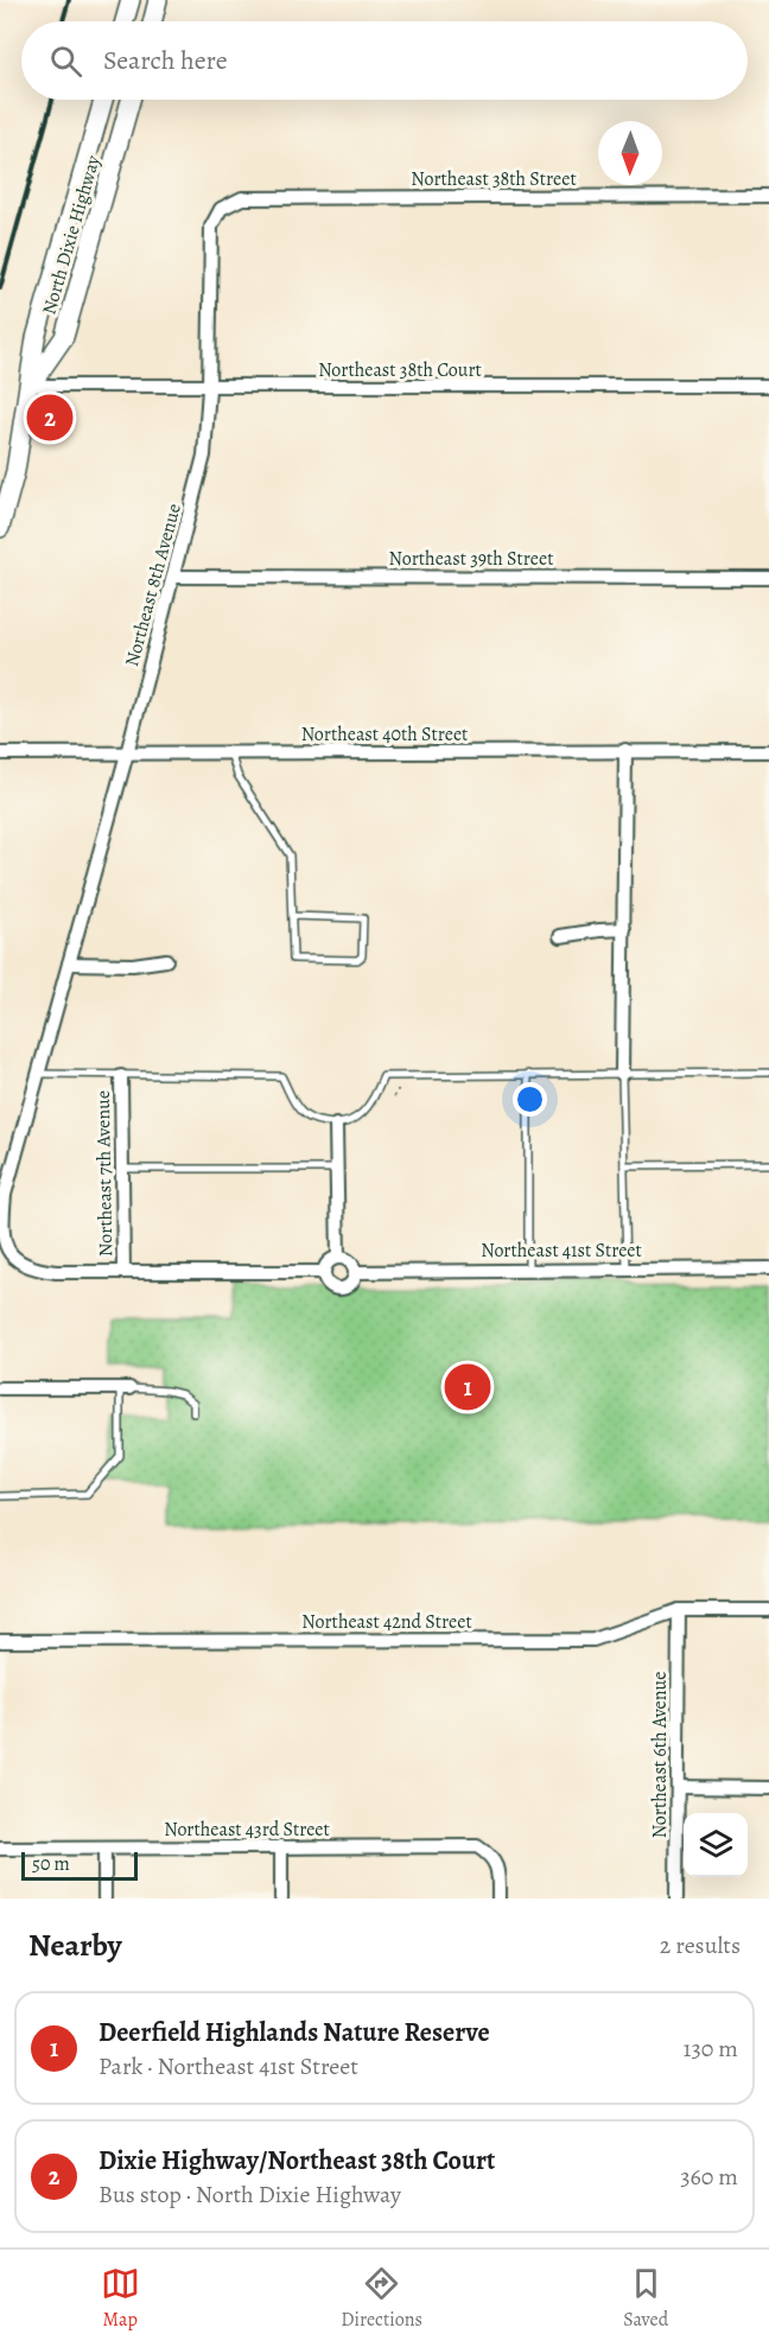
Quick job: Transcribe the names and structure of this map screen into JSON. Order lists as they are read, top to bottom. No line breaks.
{"streets":{"main road":["North Dixie Highway"],"street":["Northeast 38th Street","Northeast 38th Court","Northeast 39th Street","Northeast 8th Avenue","Northeast 40th Street","Northeast 7th Avenue","Northeast 41st Street","Northeast 42nd Street","Northeast 6th Avenue","Northeast 43rd Street"]},"crossings":[["Northeast 38th Street","Northeast 8th Avenue"],["North Dixie Highway","Northeast 38th Court"],["Northeast 38th Court","Northeast 8th Avenue"],["Northeast 39th Street","Northeast 8th Avenue"],["Northeast 8th Avenue","Northeast 40th Street"],["Northeast 8th Avenue","Northeast 7th Avenue"],["Northeast 42nd Street","Northeast 6th Avenue"]],"scale_bar":"50 m","north":"bottom","page":{"search":"Search here","pins":["2","1"],"scale":"50 m","heading":["Nearby","2 results"],"list":[{"mark":"1","name":"Deerfield Highlands Nature Reserve","note":"Park · Northeast 41st Street","value":"130 m"},{"mark":"2","name":"Dixie Highway/Northeast 38th Court","note":"Bus stop · North Dixie Highway","value":"360 m"}],"nav":["Map","Directions","Saved"]}}
